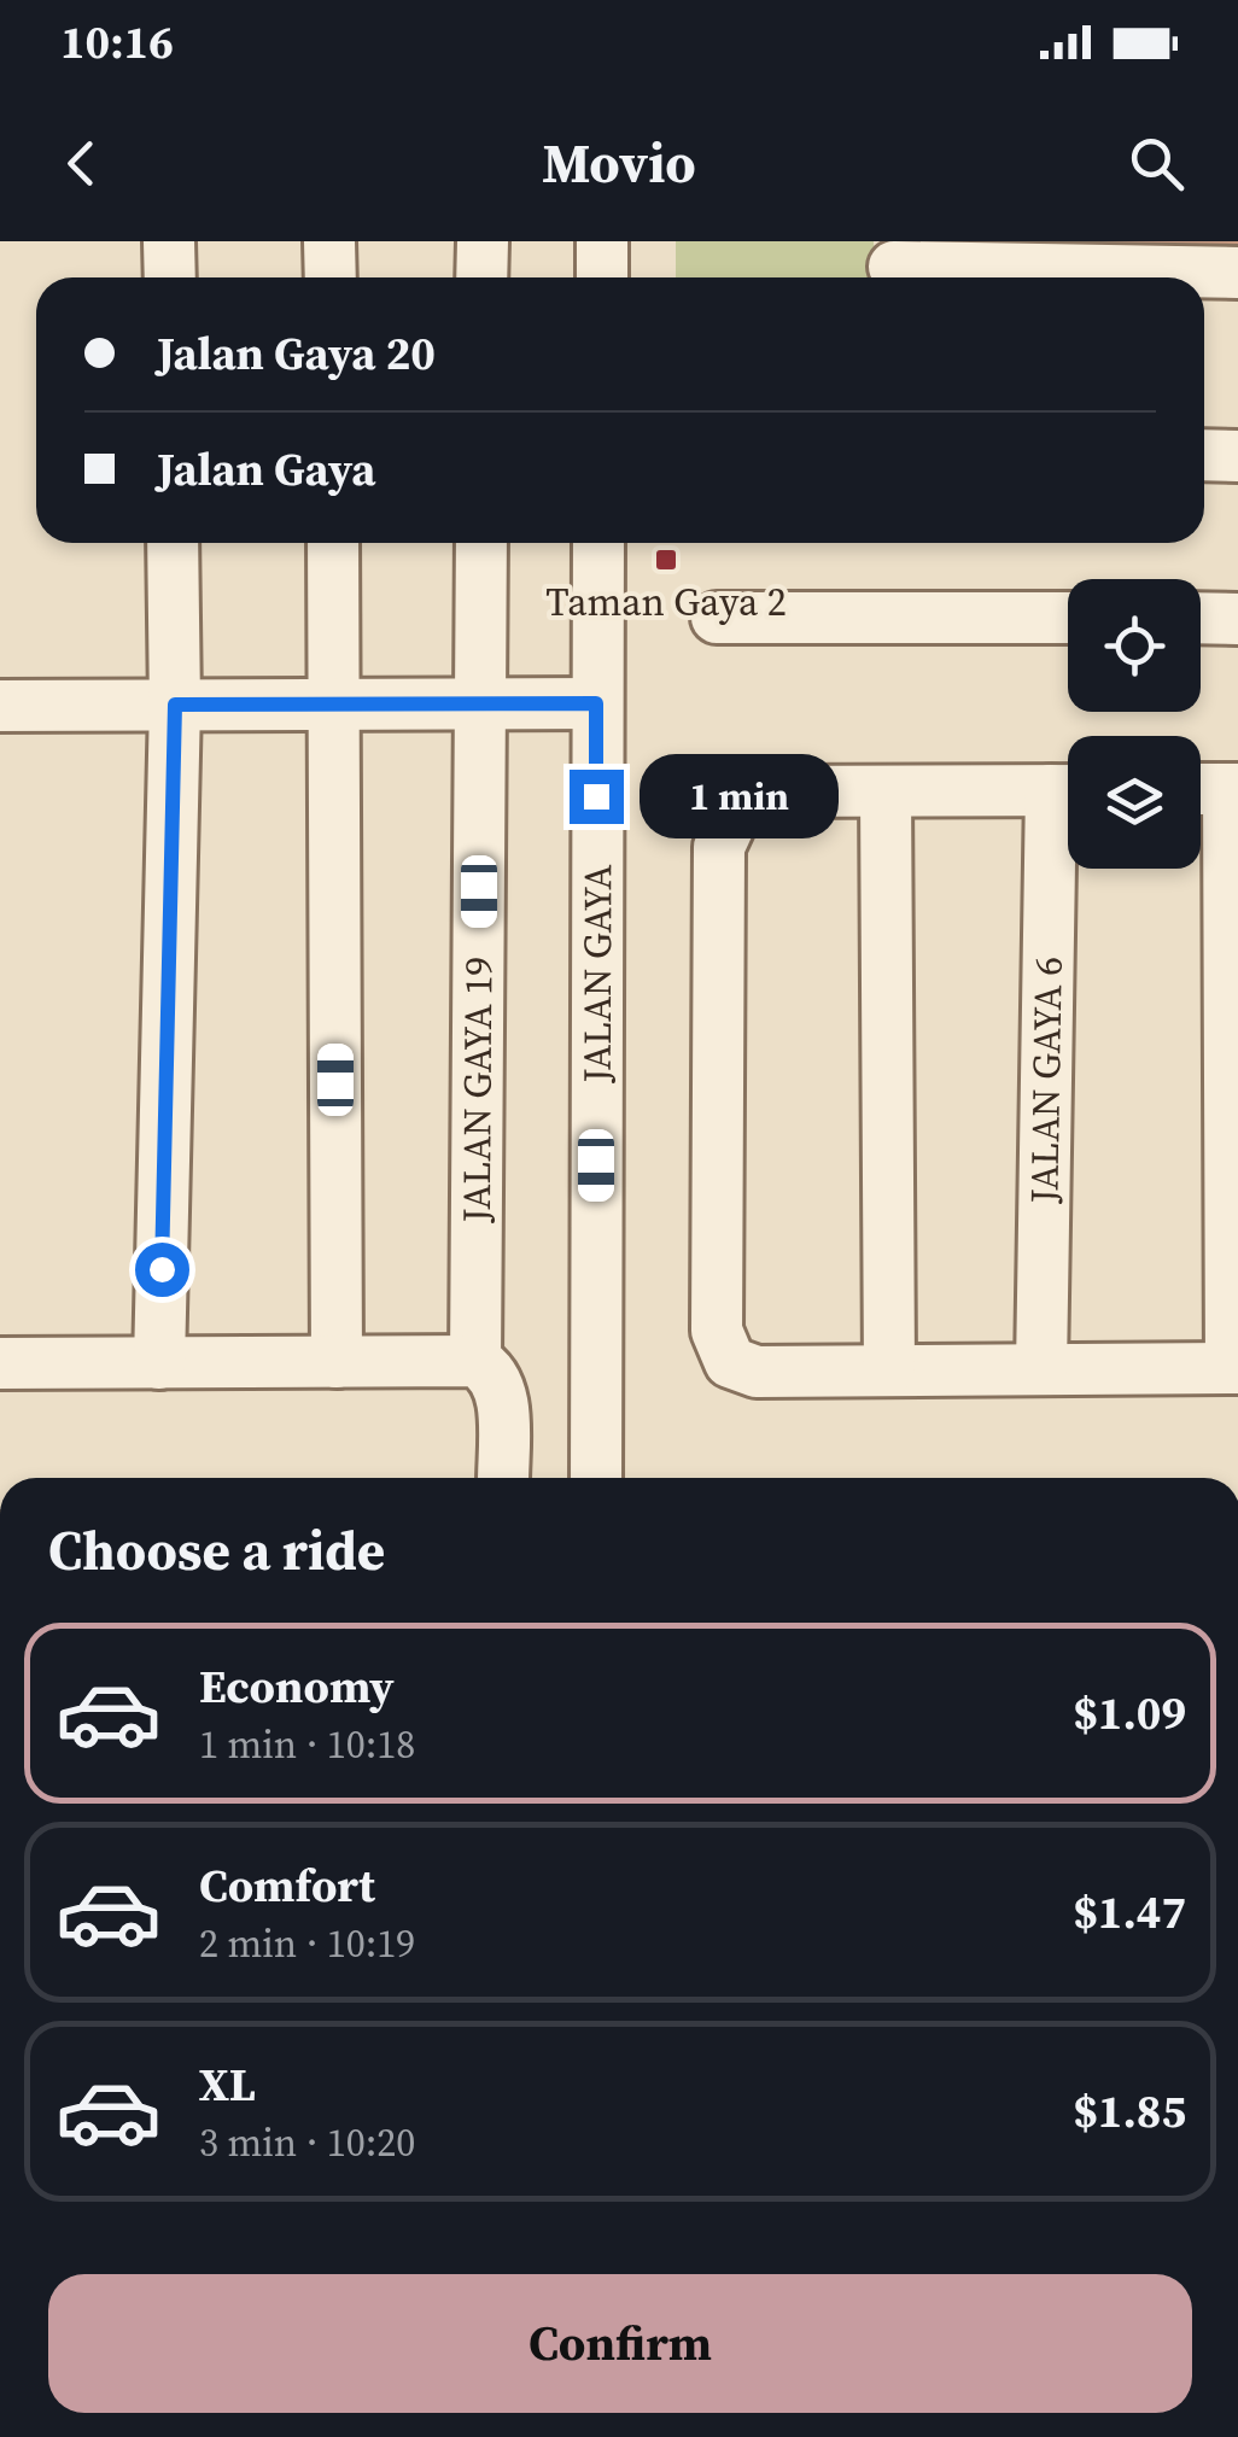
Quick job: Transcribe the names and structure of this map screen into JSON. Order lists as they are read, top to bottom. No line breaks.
{"streets":{"street":["JALAN GAYA","JALAN GAYA 6","JALAN GAYA 19"]},"places":{"transit":["Taman Gaya 2"]},"page":{"status":"10:16","header":"Movio","banner":["Jalan Gaya 20","Jalan Gaya"],"bubble":"1 min","heading":"Choose a ride","list":[{"name":"Economy","note":"1 min · 10:18","value":"$1.09"},{"name":"Comfort","note":"2 min · 10:19","value":"$1.47"},{"name":"XL","note":"3 min · 10:20","value":"$1.85"}],"buttons":"Confirm"}}
